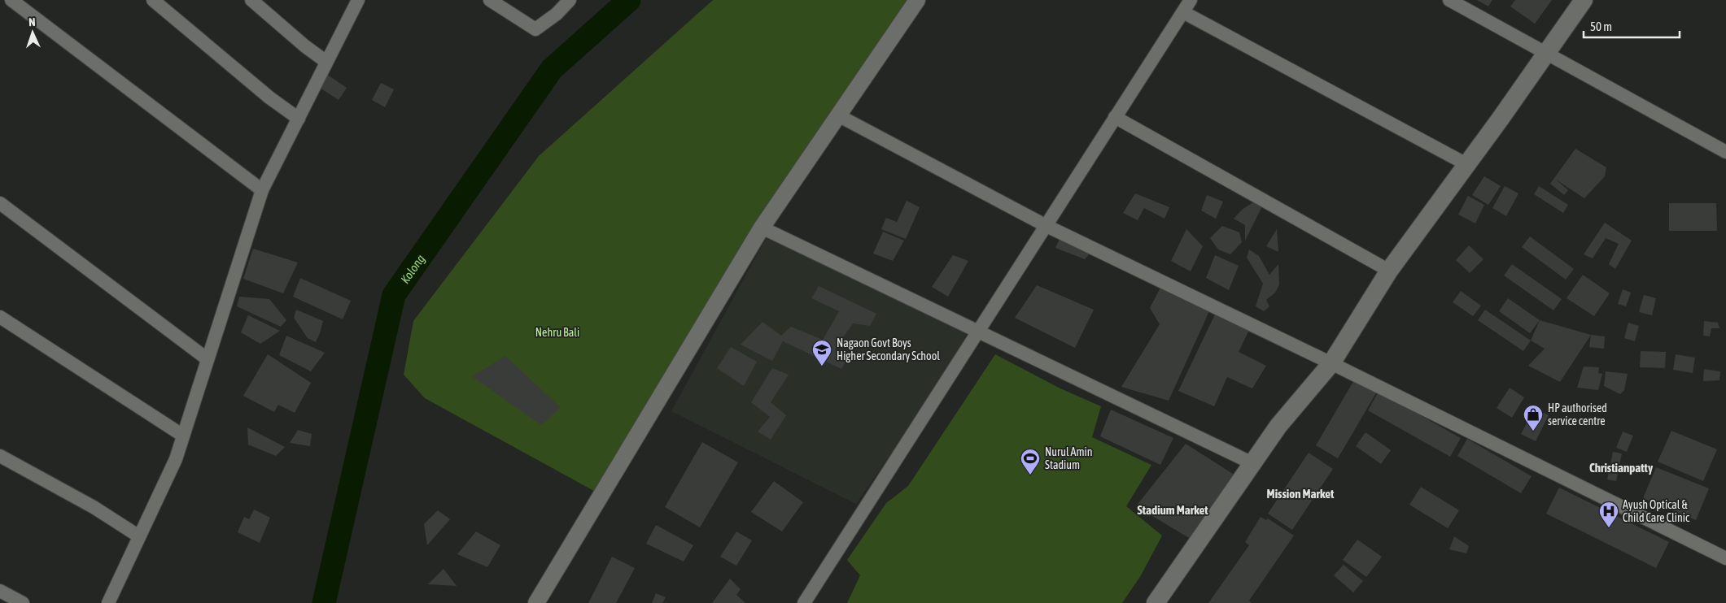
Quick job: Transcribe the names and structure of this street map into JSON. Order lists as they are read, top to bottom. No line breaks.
{"districts":["Christianpatty","Mission Market","Stadium Market"],"water":["Kolong"],"parks":["Nehru Bali"],"places":{"school or university":["Nagaon Govt Boys Higher Secondary School"],"shop":["HP authorised service centre"],"sports":["Nurul Amin Stadium"],"hospital":["Ayush Optical & Child Care Clinic"]},"scale_bar":"50 m","north":"top"}
